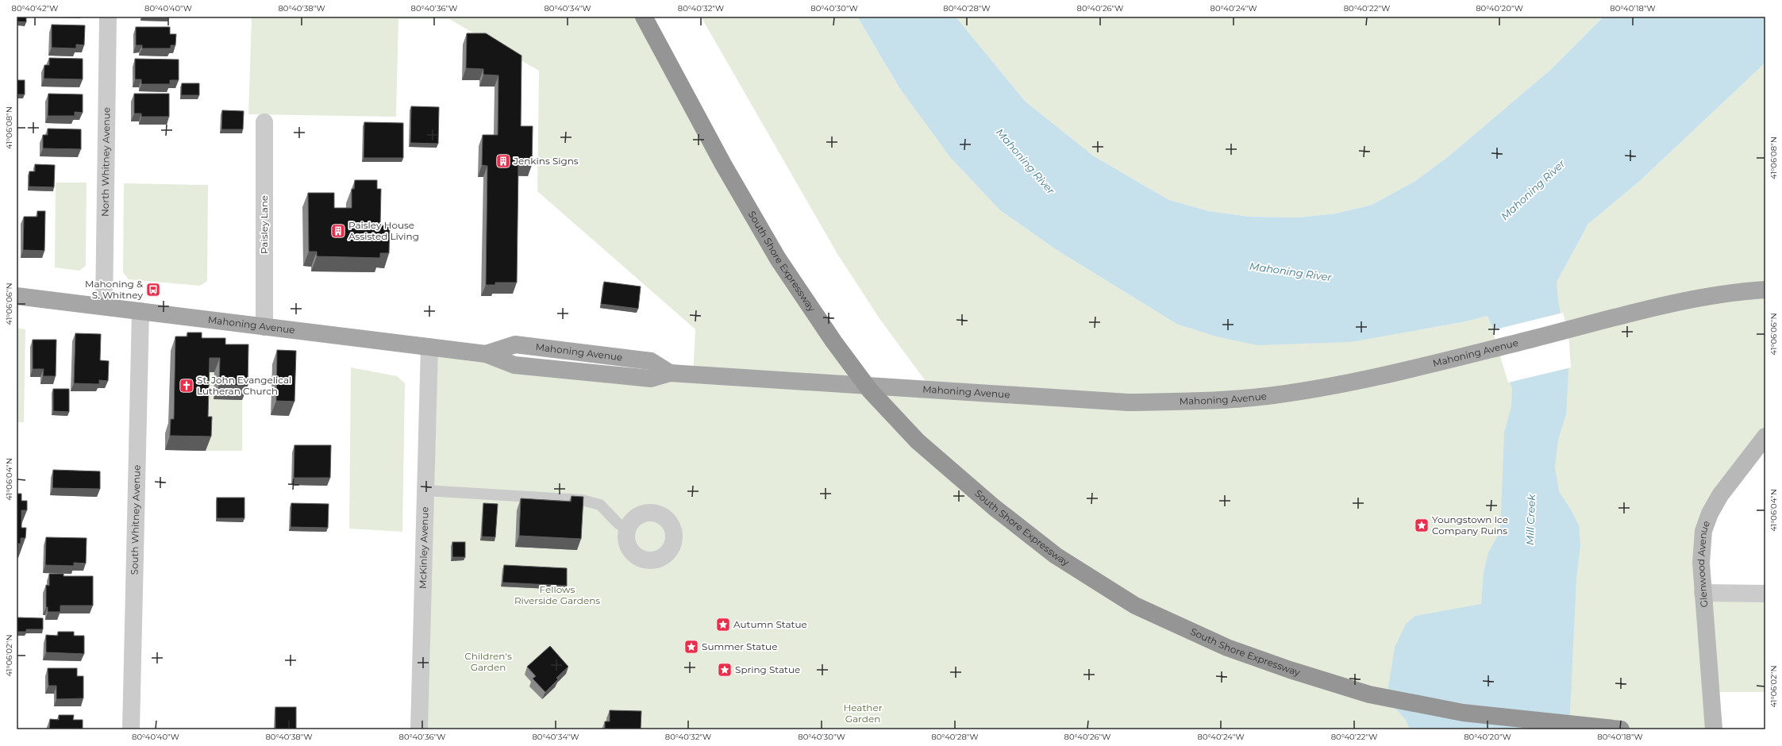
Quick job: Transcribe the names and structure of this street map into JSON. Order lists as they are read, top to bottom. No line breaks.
{"streets":{"highway":["South Shore Expressway"],"main road":["Mahoning Avenue","Glenwood Avenue"],"street":["North Whitney Avenue","Paisley Lane","South Whitney Avenue","McKinley Avenue"]},"crossings":[["North Whitney Avenue","Mahoning Avenue"],["Paisley Lane","Mahoning Avenue"],["Mahoning Avenue","South Whitney Avenue"],["Mahoning Avenue","McKinley Avenue"]],"water":["Mahoning River","Mill Creek"],"parks":["Fellows Riverside Gardens","Children's Garden","Heather Garden"],"places":{"building":["Jenkins Signs","Paisley House Assisted Living"],"bus stop":["Mahoning & S. Whitney"],"church":["St. John Evangelical Lutheran Church"],"place":["Youngstown Ice Company Ruins","Autumn Statue","Summer Statue","Spring Statue"]},"coordinates":["80°40'42\"W","80°40'40\"W","80°40'38\"W","80°40'36\"W","80°40'34\"W","80°40'32\"W","80°40'30\"W","80°40'28\"W","80°40'26\"W","80°40'24\"W","80°40'22\"W","80°40'20\"W","80°40'18\"W","41°06'08\"N","41°06'06\"N","41°06'04\"N","41°06'02\"N"]}
